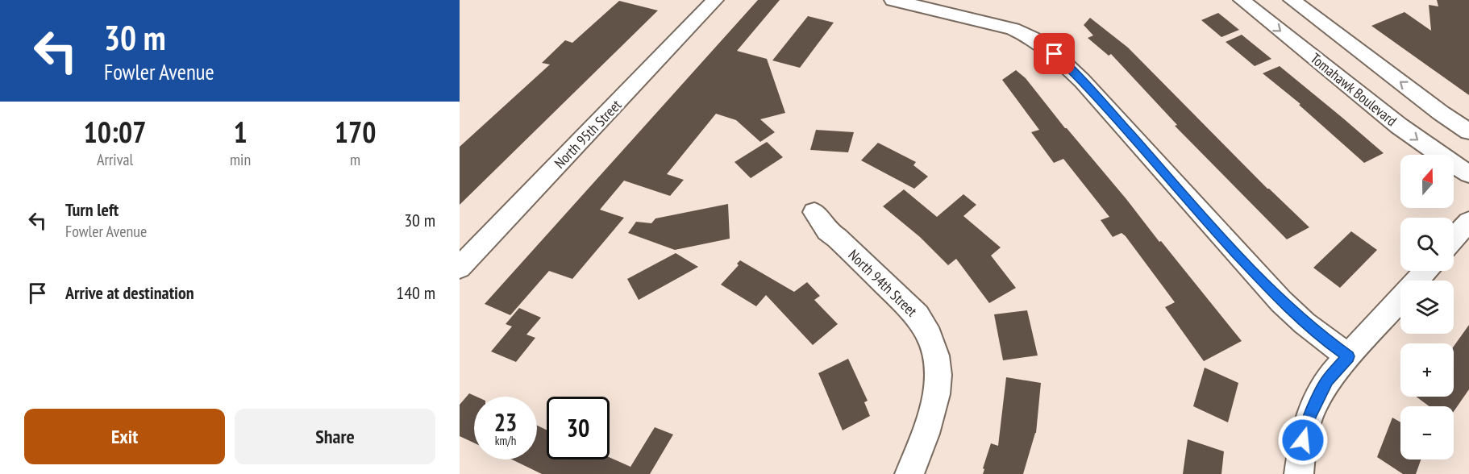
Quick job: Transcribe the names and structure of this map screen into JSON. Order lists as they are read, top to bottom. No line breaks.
{"streets":{"street":["Tomahawk Boulevard","North 95th Street","North 94th Street"]},"north":"top","page":{"turn":["30 m","Fowler Avenue"],"eta":["10:07","Arrival","1","min","170","m"],"map_buttons":["+","−"],"list":[{"name":"Turn left","note":"Fowler Avenue","value":"30 m"},{"name":"Arrive at destination","value":"140 m"}],"speed":"23 km/h","limit":"30","buttons":["Exit","Share"]}}
